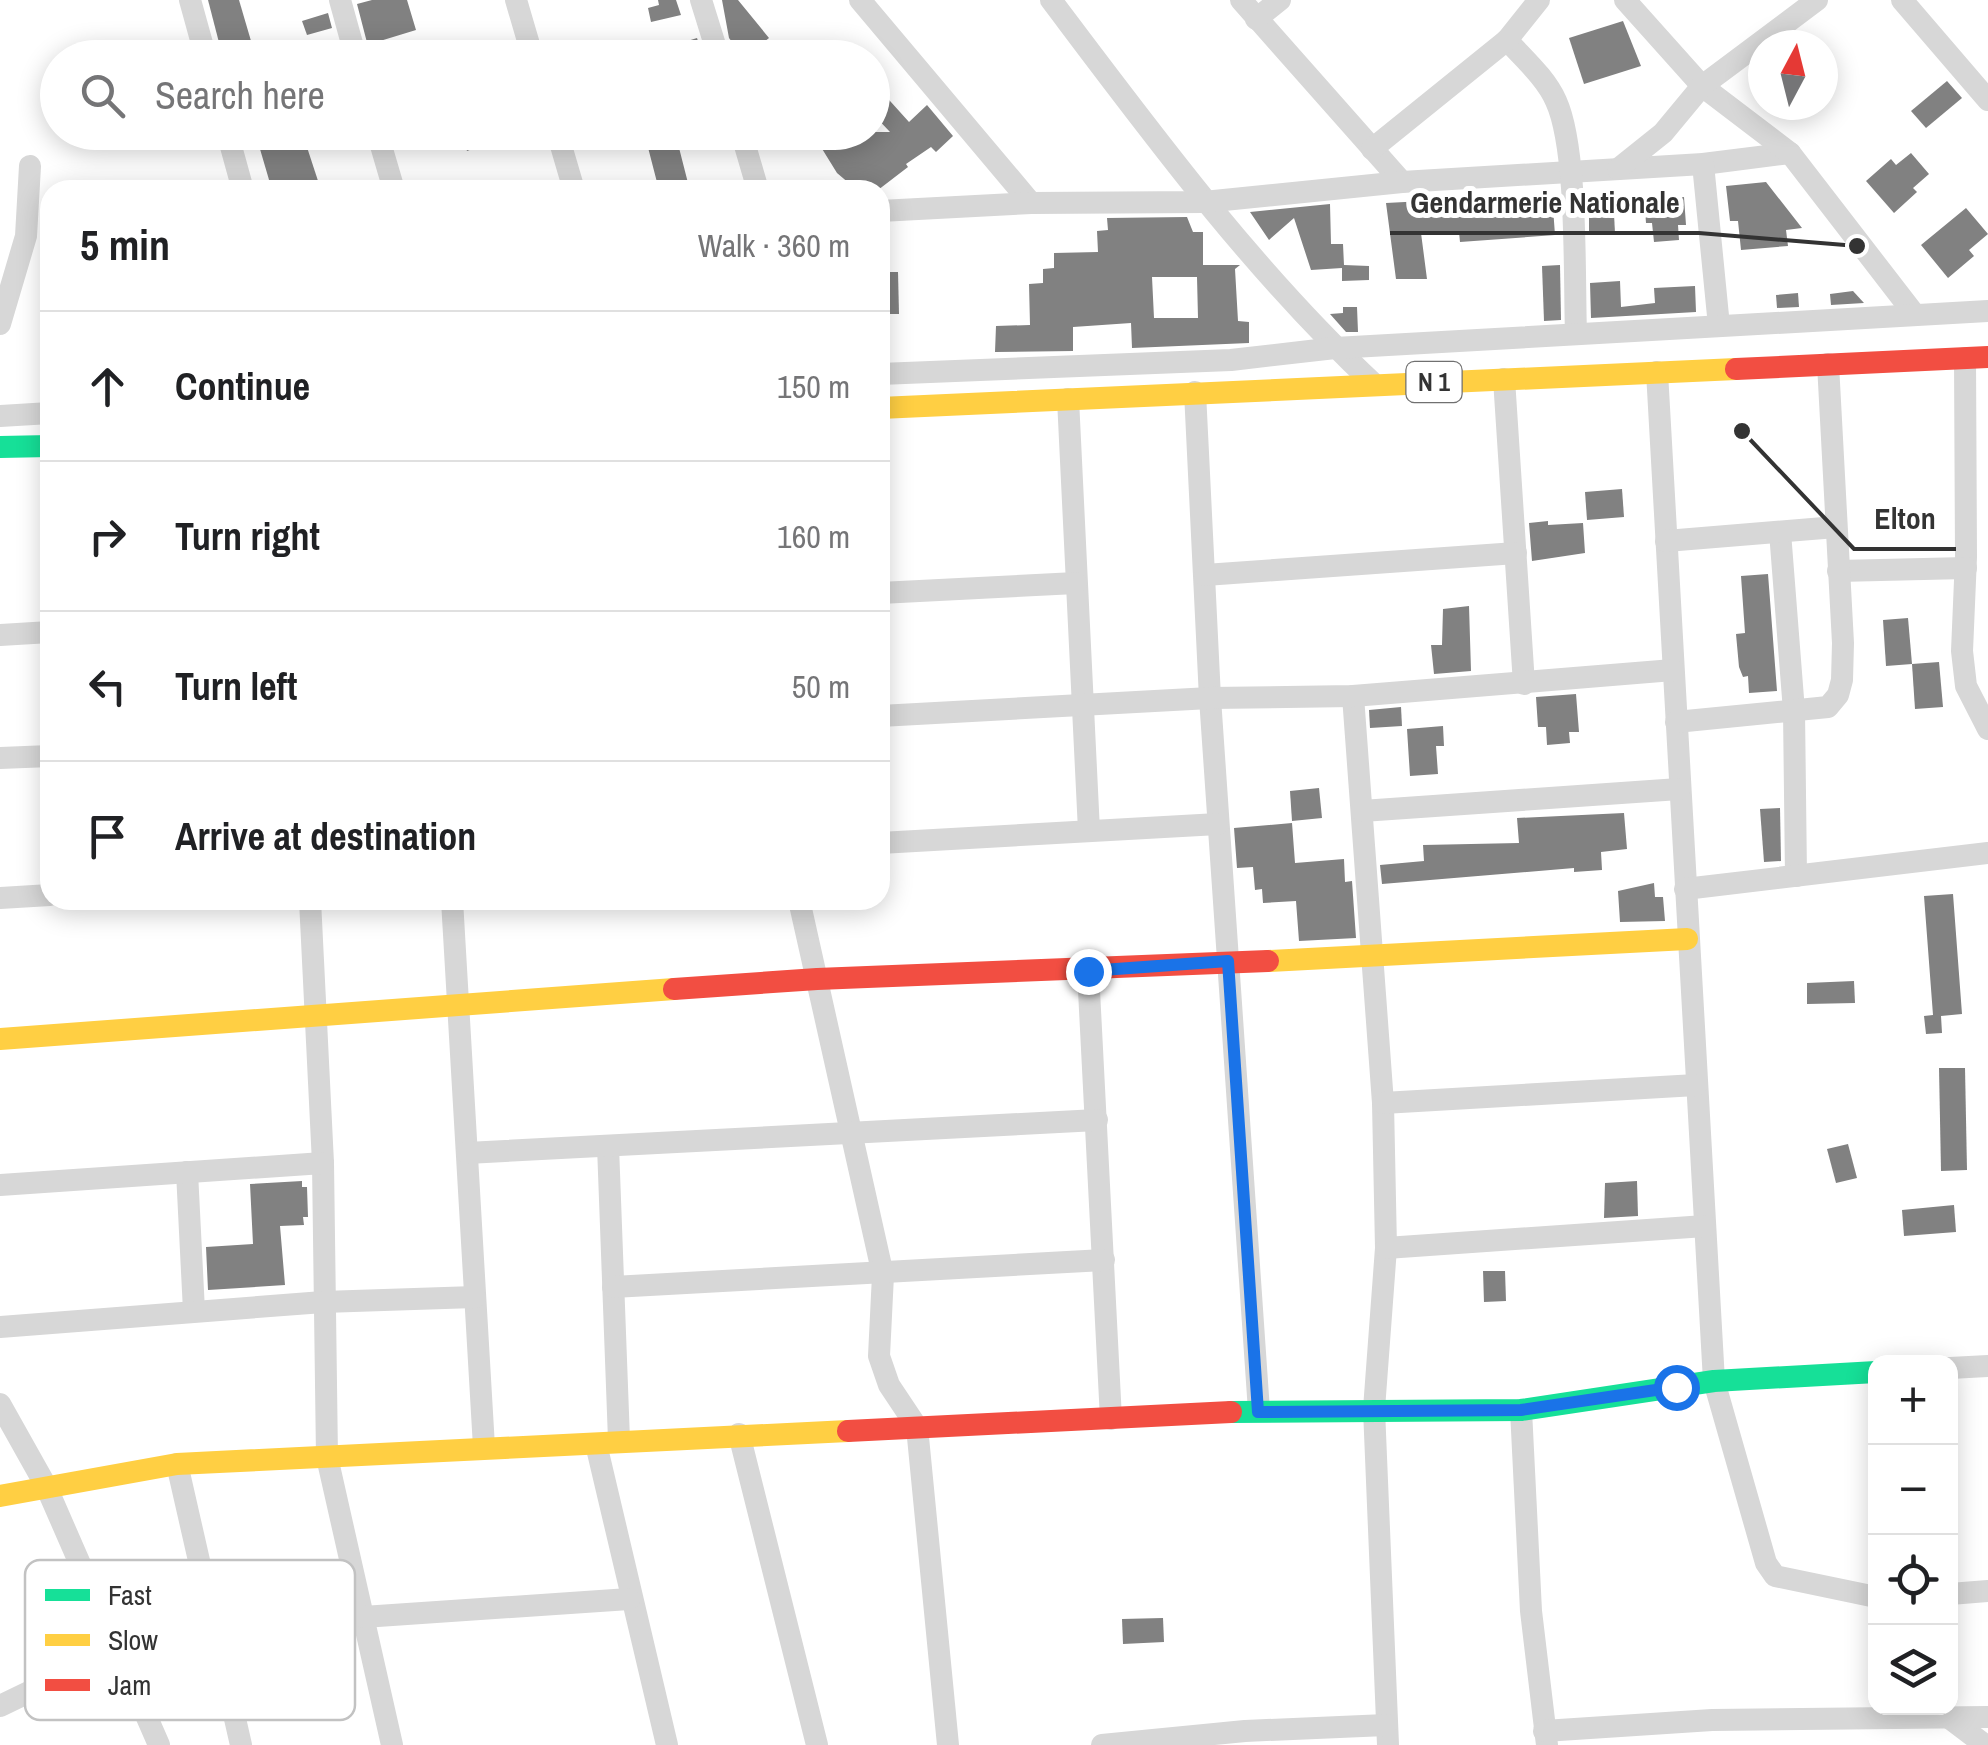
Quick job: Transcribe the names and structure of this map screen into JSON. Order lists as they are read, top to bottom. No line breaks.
{"streets":{"main road":["N 1"]},"places":["Gendarmerie Nationale","Elton"],"legend":["Fast","Slow","Jam"],"north":"top","page":{"search":"Search here","heading":["5 min","Walk · 360 m"],"list":[["Continue","150 m"],["Turn right","160 m"],["Turn left","50 m"],"Arrive at destination"],"map_buttons":["+","−"]}}
